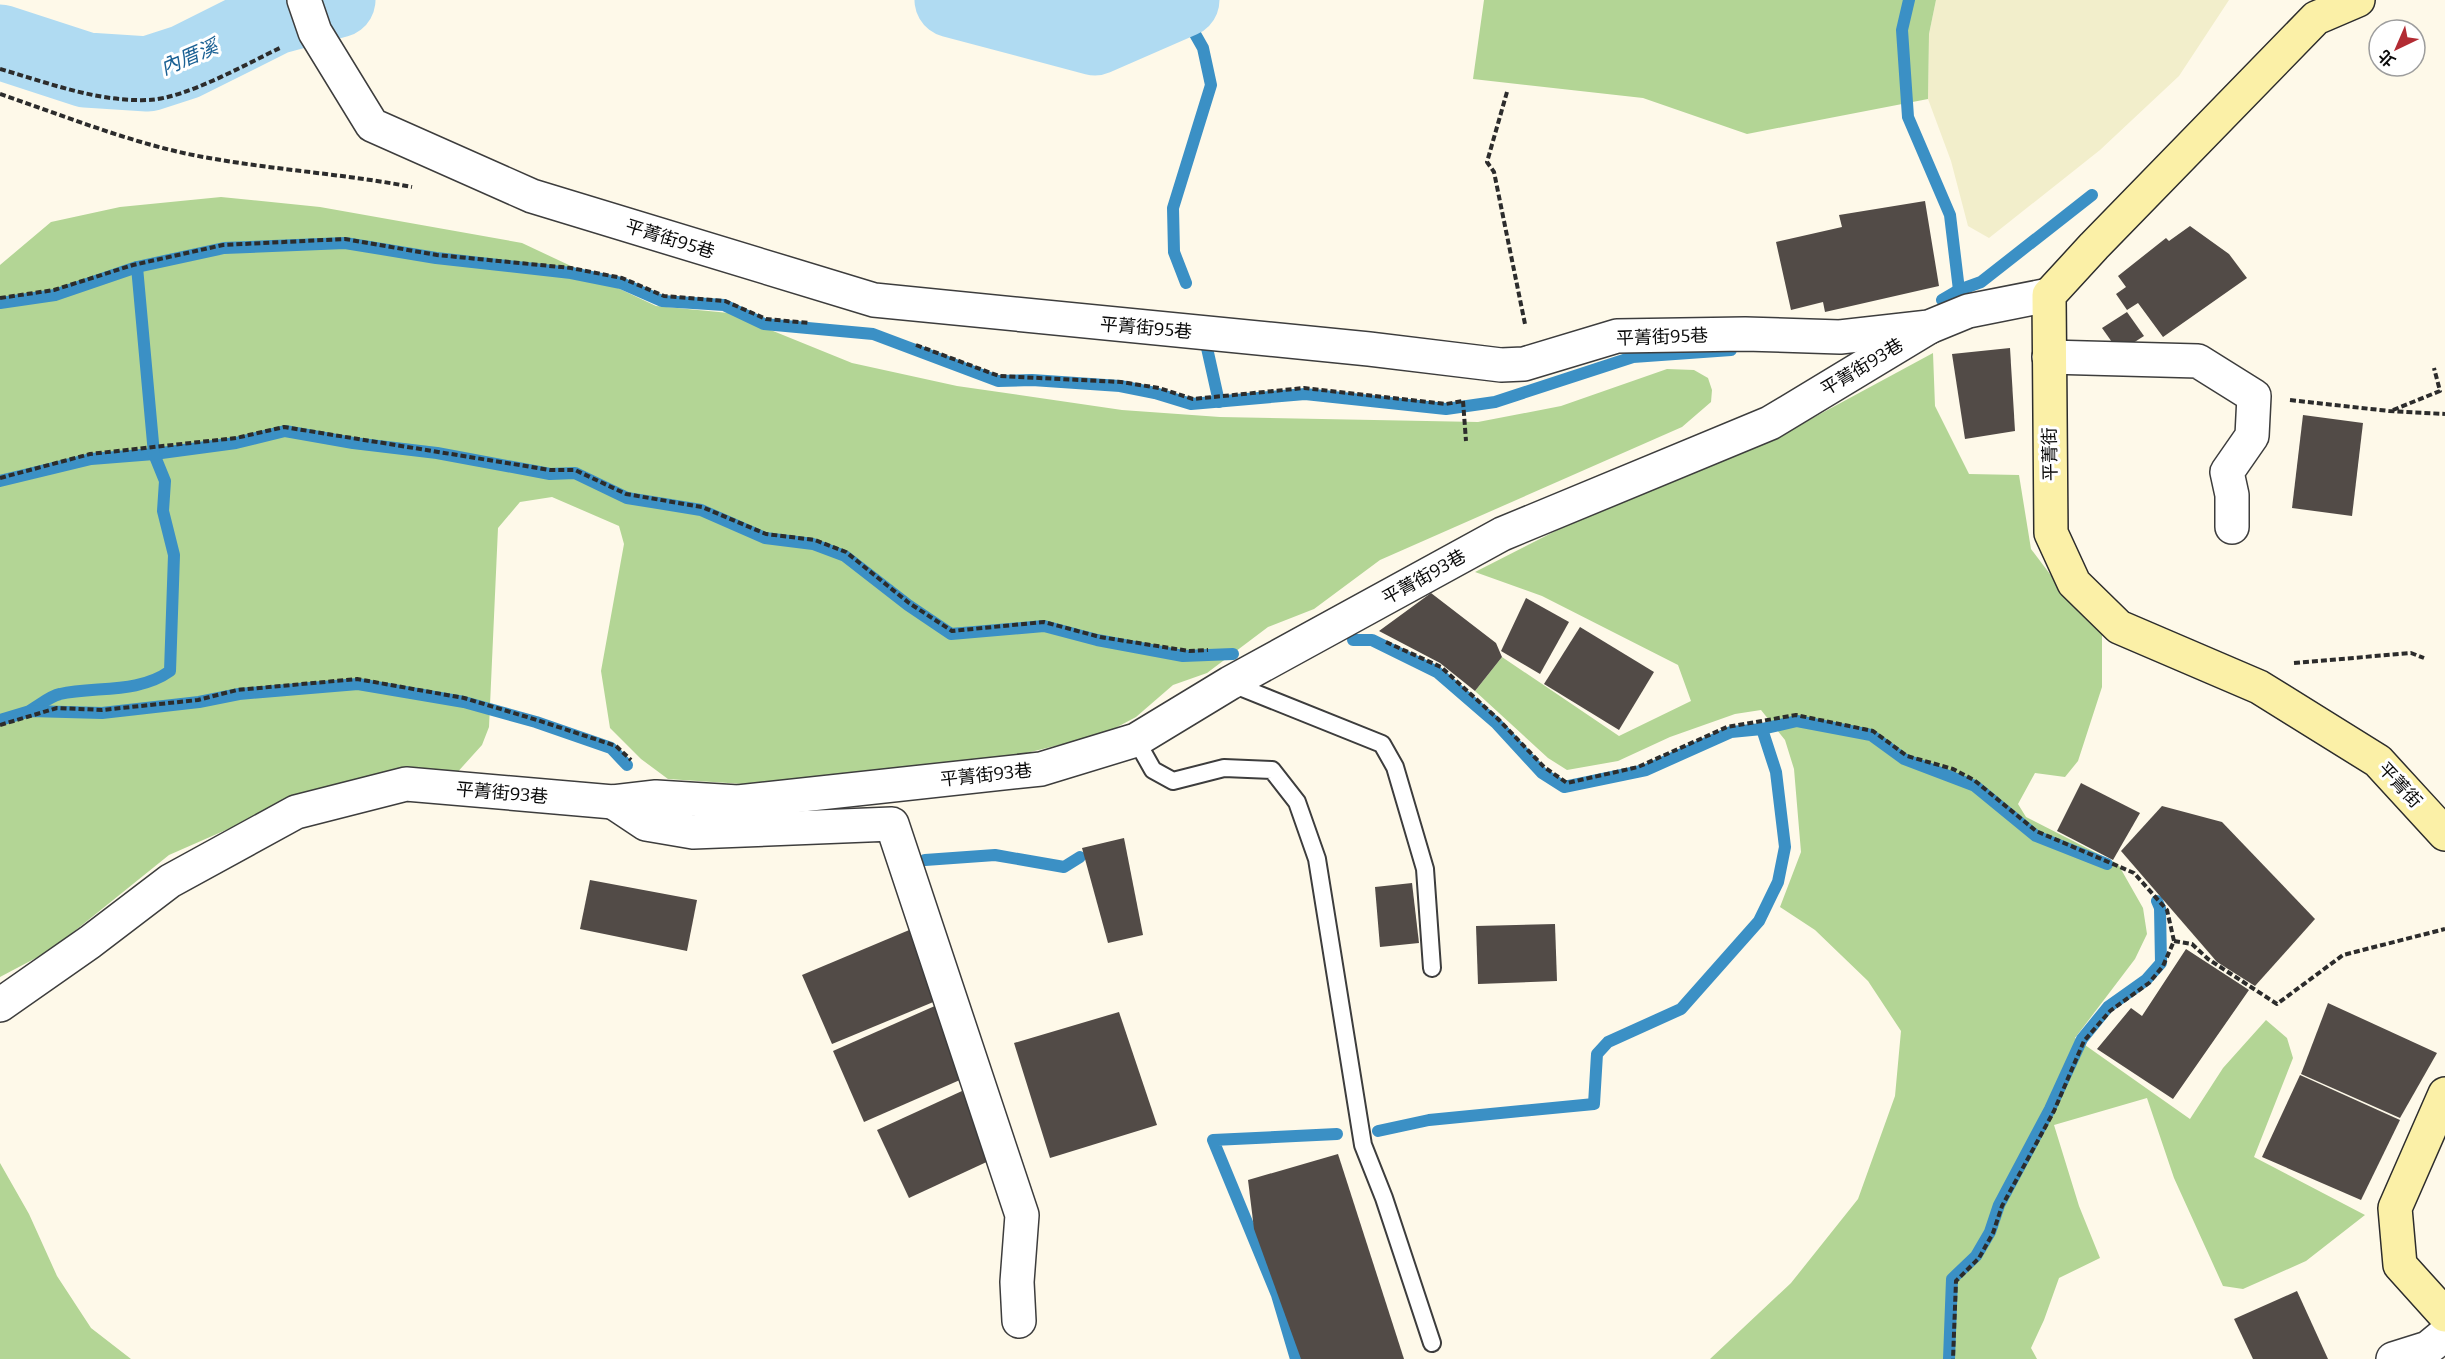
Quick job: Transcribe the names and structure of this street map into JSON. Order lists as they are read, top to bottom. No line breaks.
{"streets":{"street":["平菁街95巷","平菁街93巷","平菁街"]},"crossings":[["平菁街95巷","平菁街93巷"],["平菁街95巷","平菁街"]],"water":["內厝溪"],"north":"bottom left"}
